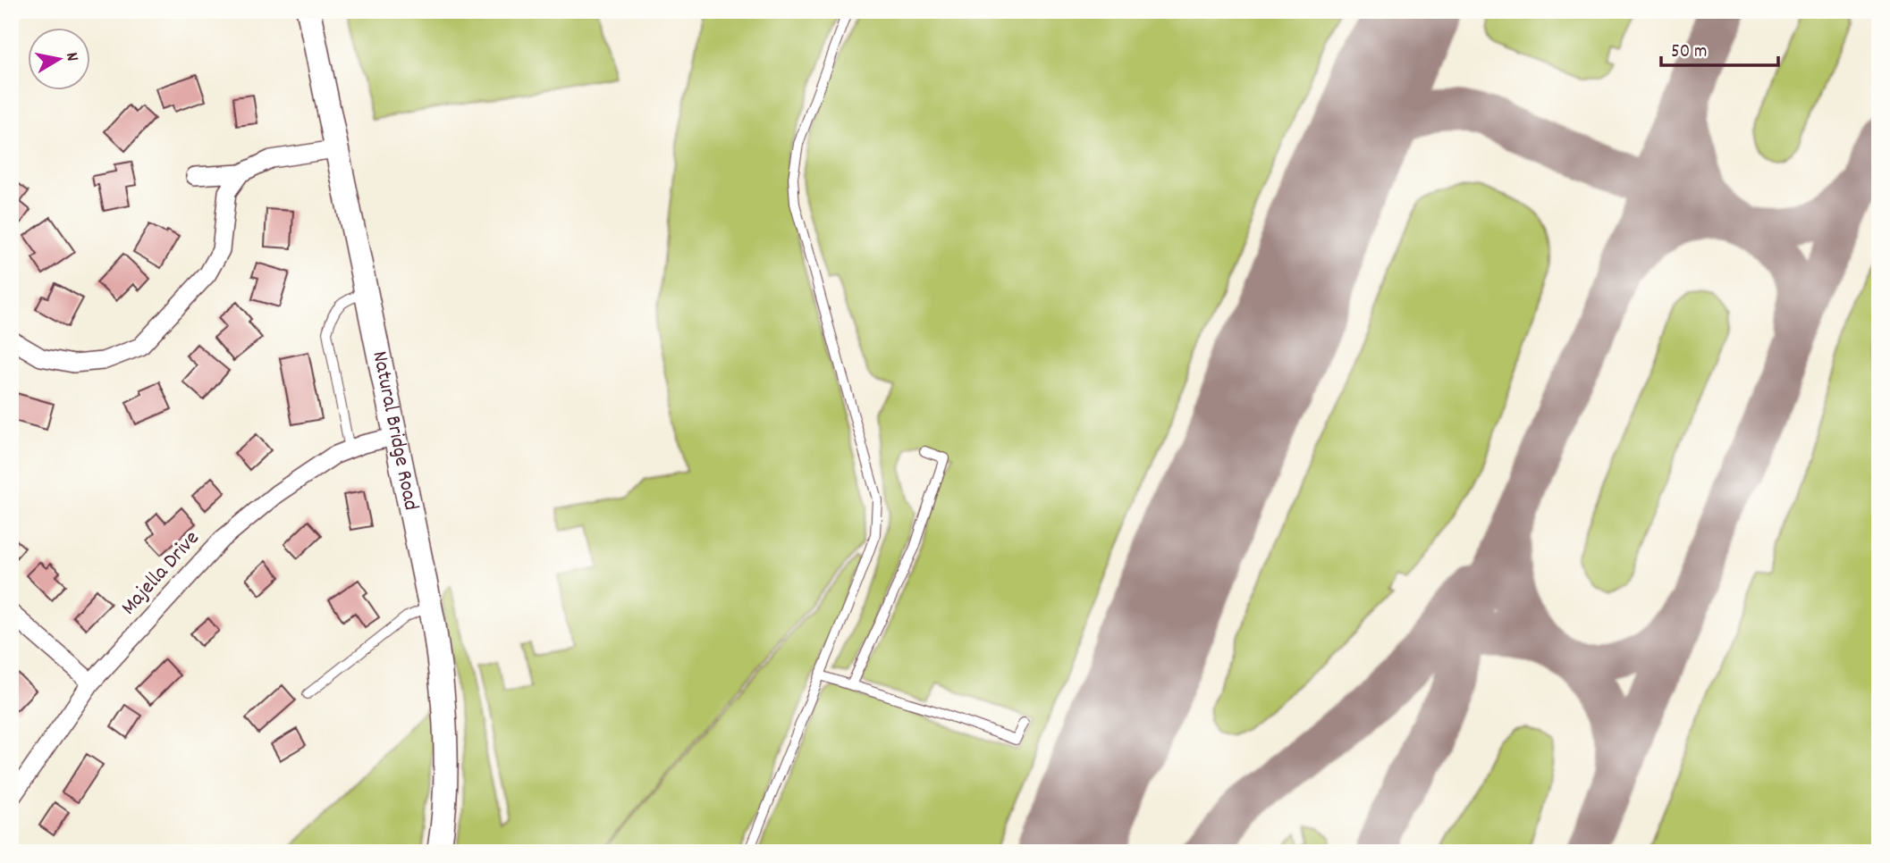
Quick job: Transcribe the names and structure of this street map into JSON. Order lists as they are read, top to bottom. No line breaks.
{"streets":{"main road":["Natural Bridge Road"],"street":["Majella Drive"]},"crossings":[["Natural Bridge Road","Majella Drive"]],"scale_bar":"50 m","north":"right"}
